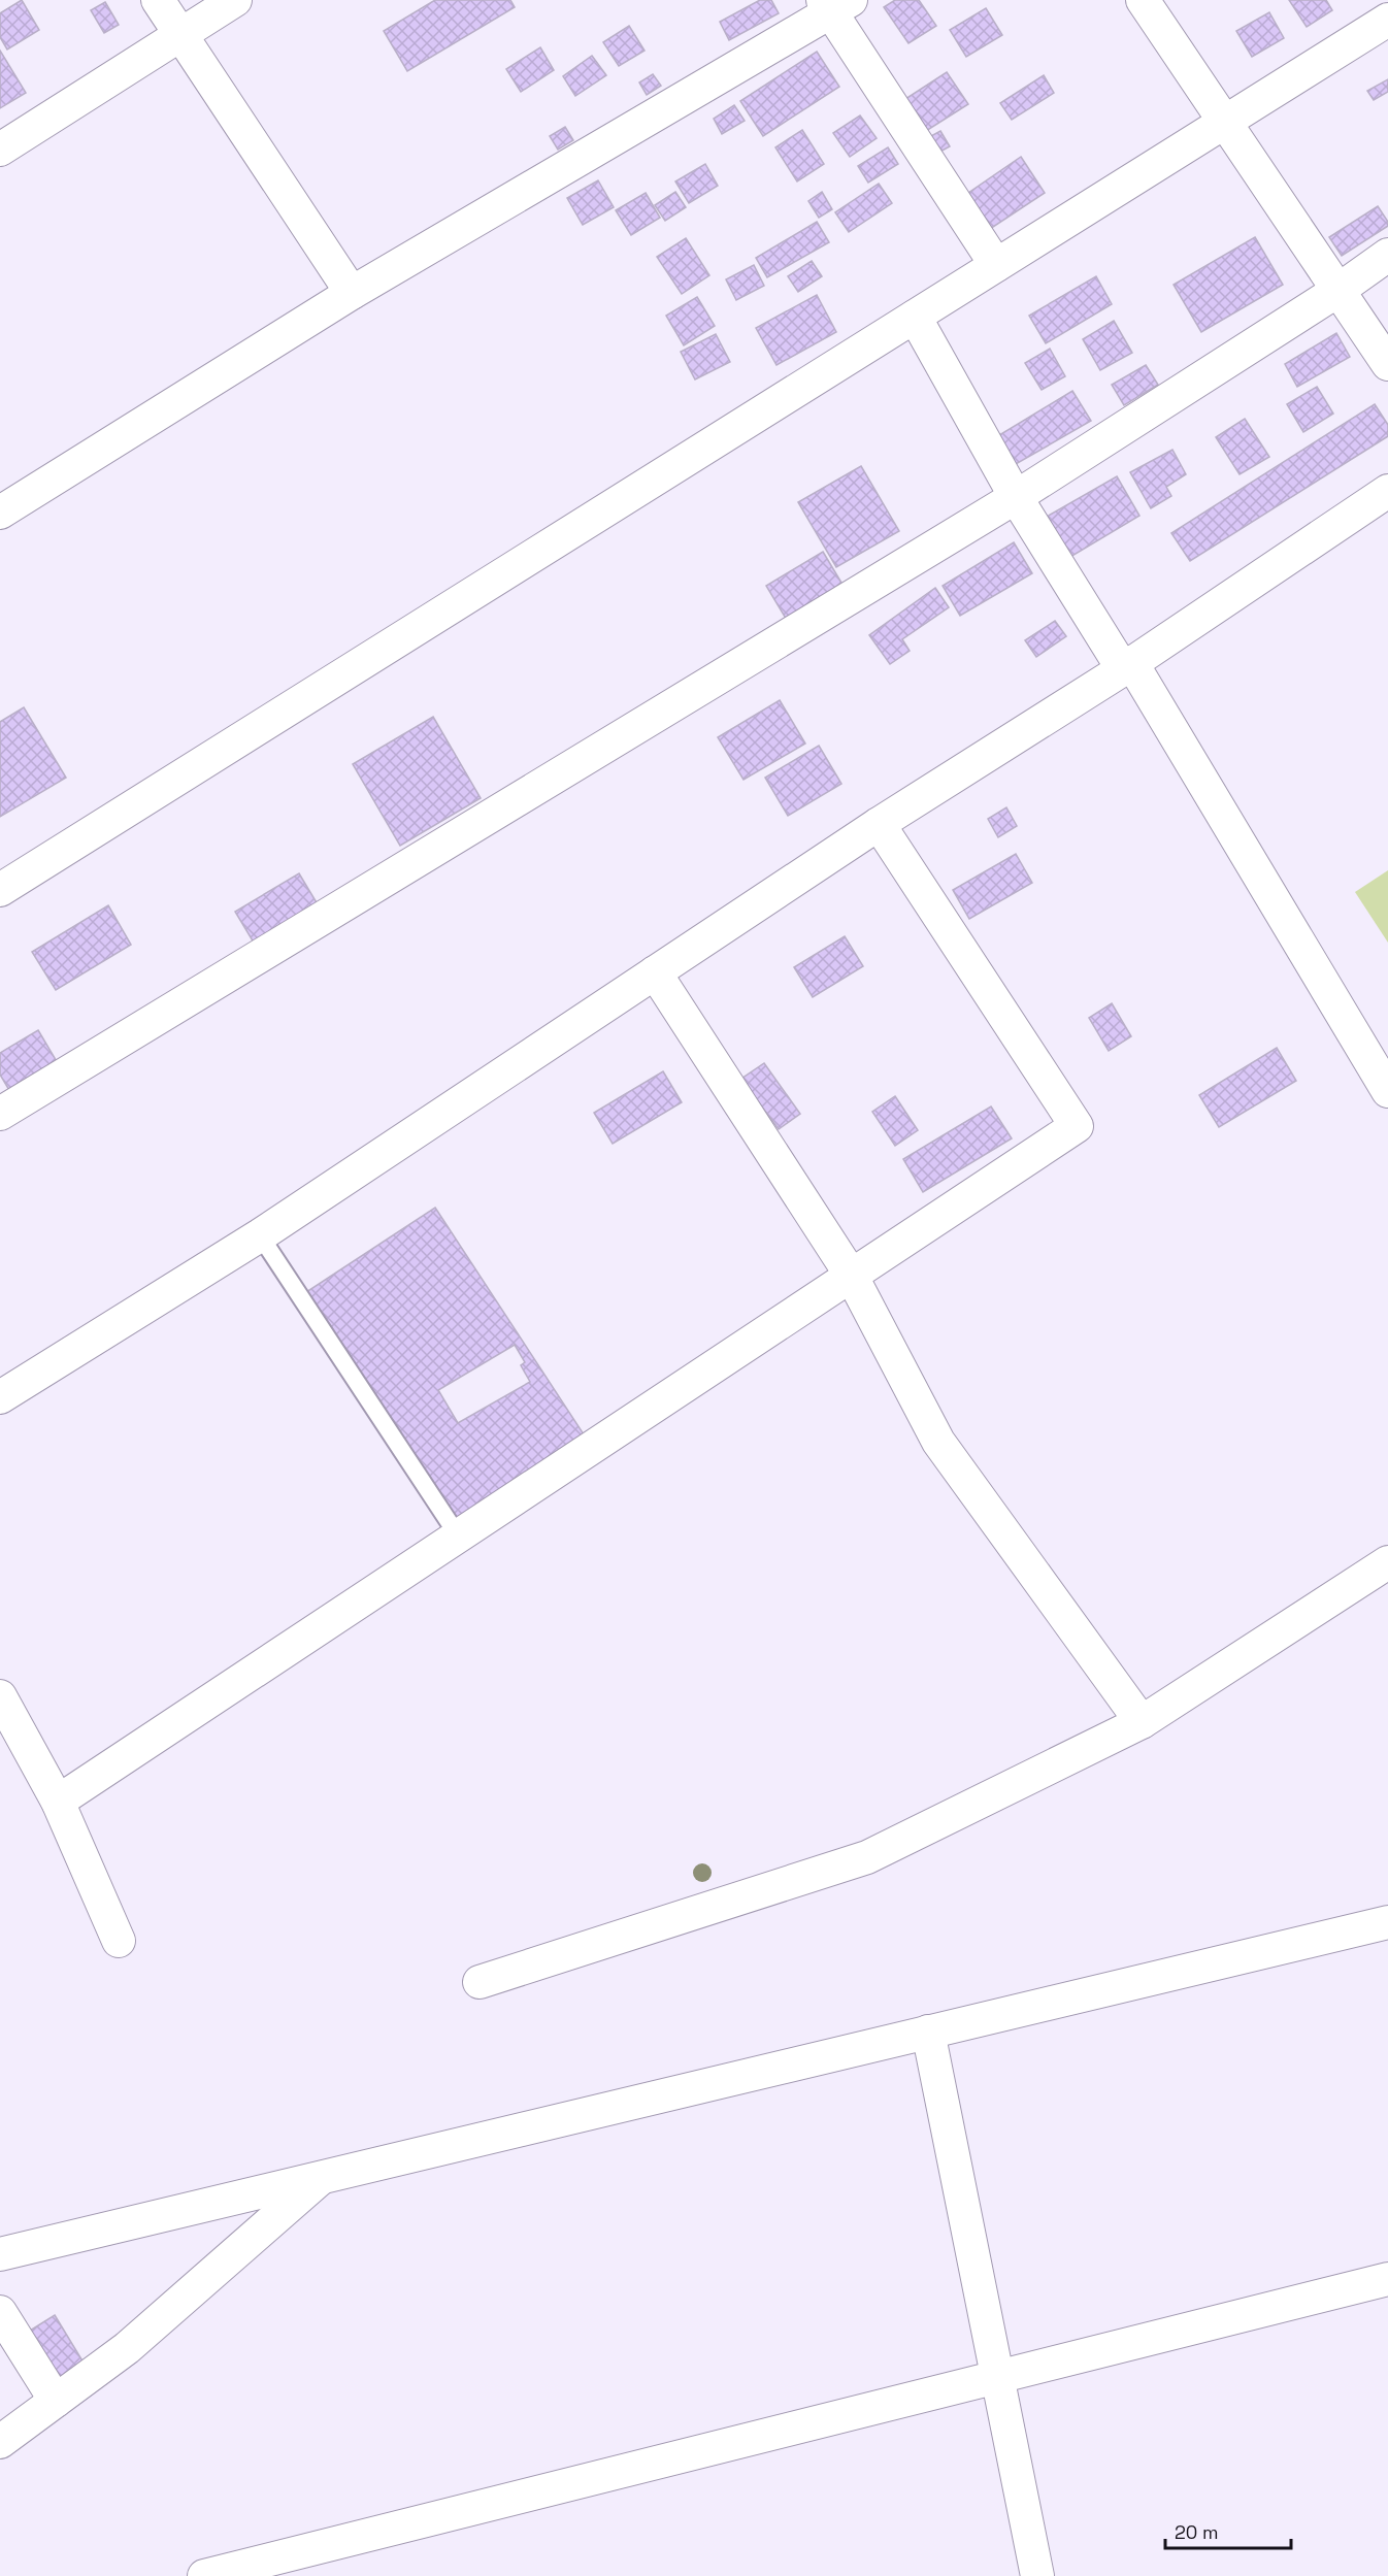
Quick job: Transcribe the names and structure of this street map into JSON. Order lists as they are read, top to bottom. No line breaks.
{"scale_bar":"20 m"}
